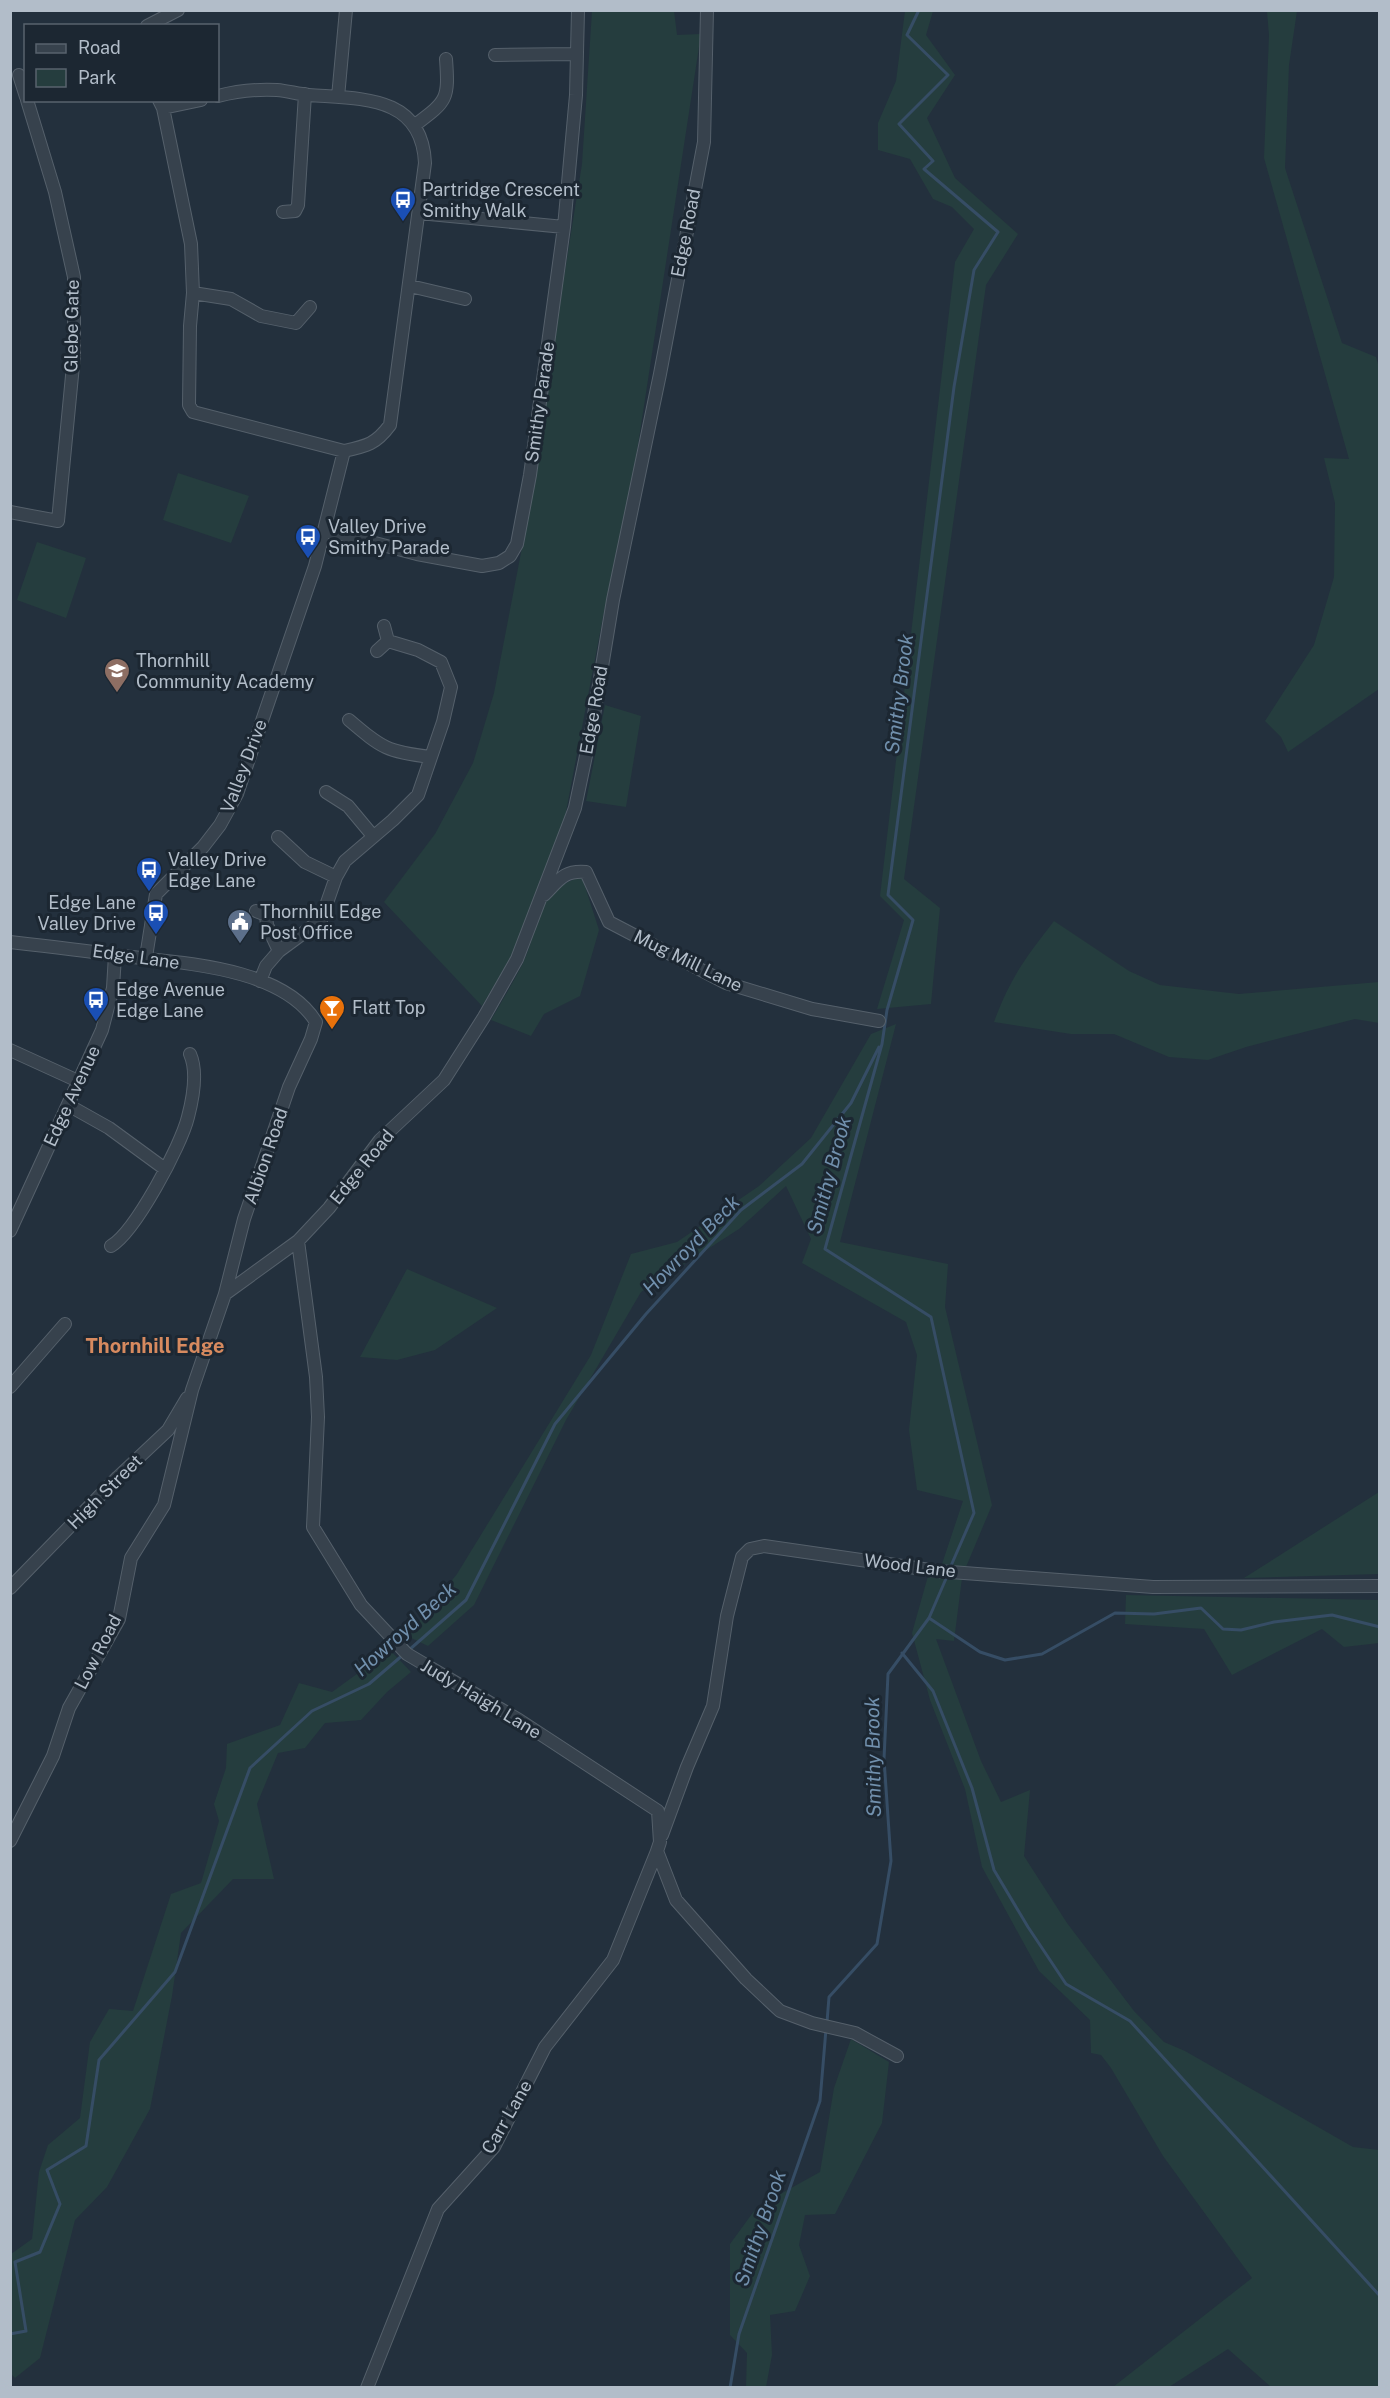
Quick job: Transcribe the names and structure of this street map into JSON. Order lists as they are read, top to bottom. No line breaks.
{"streets":{"street":["Edge Road","Glebe Gate","Smithy Parade","Valley Drive","Edge Lane","Mug Mill Lane","Edge Avenue","Albion Road","High Street","Wood Lane","Low Road","Judy Haigh Lane","Carr Lane"]},"crossings":[["Edge Road","Mug Mill Lane"],["Edge Road","Albion Road"],["Edge Road","Judy Haigh Lane"],["Smithy Parade","Valley Drive"],["Valley Drive","Edge Lane"],["Edge Lane","Edge Avenue"],["Edge Lane","Albion Road"],["Albion Road","High Street"],["Albion Road","Low Road"],["High Street","Low Road"],["Wood Lane","Judy Haigh Lane"]],"districts":["Thornhill Edge"],"water":["Smithy Brook","Howroyd Beck"],"places":{"bus stop":["Partridge Crescent Smithy Walk","Valley Drive Smithy Parade","Valley Drive Edge Lane","Edge Lane Valley Drive","Edge Avenue Edge Lane"],"school or university":["Thornhill Community Academy"],"public building":["Thornhill Edge Post Office"],"bar":["Flatt Top"]},"legend":["Road","Park"]}
